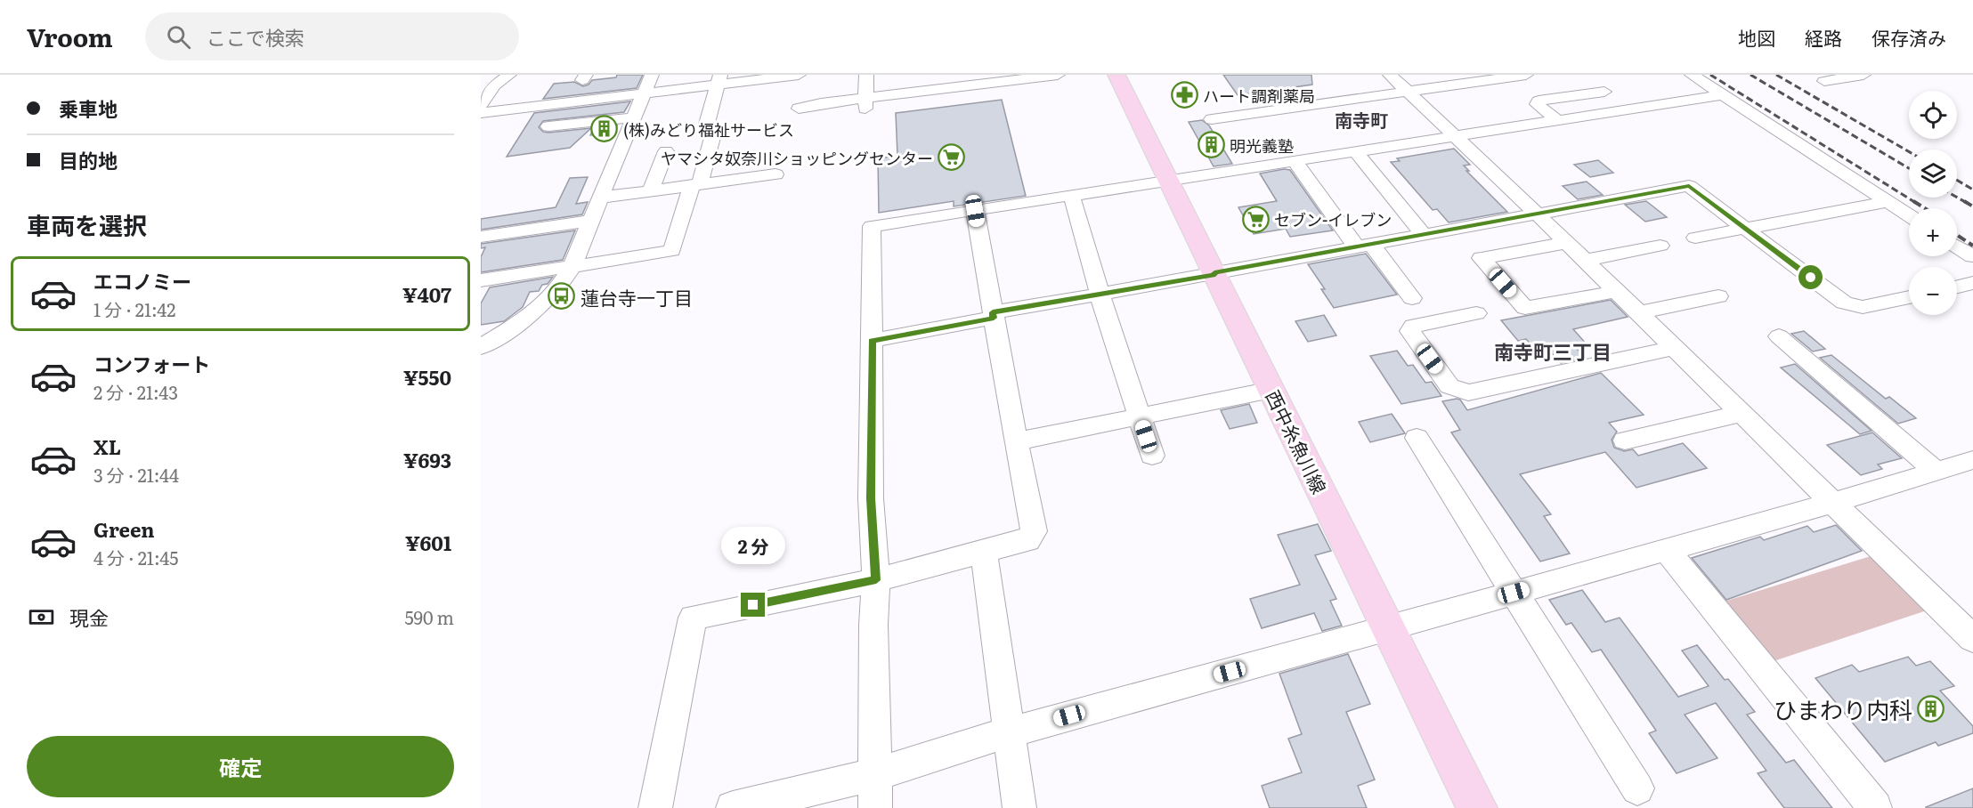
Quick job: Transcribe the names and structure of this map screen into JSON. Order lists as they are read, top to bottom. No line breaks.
{"streets":{"main road":["西中糸魚川線"]},"districts":["南寺町","南寺町三丁目"],"places":{"pharmacy":["ハート調剤薬局"],"building":["(株)みどり福祉サービス","明光義塾","ひまわり内科"],"supermarket":["ヤマシタ奴奈川ショッピングセンター","セブン-イレブン"],"bus stop":["蓮台寺一丁目"]},"page":{"header":"Vroom","search":"ここで検索","nav":["地図","経路","保存済み"],"banner":["乗車地","目的地"],"map_buttons":["+","−"],"heading":"車両を選択","list":[{"name":"エコノミー","note":"1 分 · 21:42","value":"¥407"},{"name":"コンフォート","note":"2 分 · 21:43","value":"¥550"},{"name":"XL","note":"3 分 · 21:44","value":"¥693"},{"name":"Green","note":"4 分 · 21:45","value":"¥601"}],"bubble":"2 分","pay":["現金","590 m"],"buttons":"確定"}}
